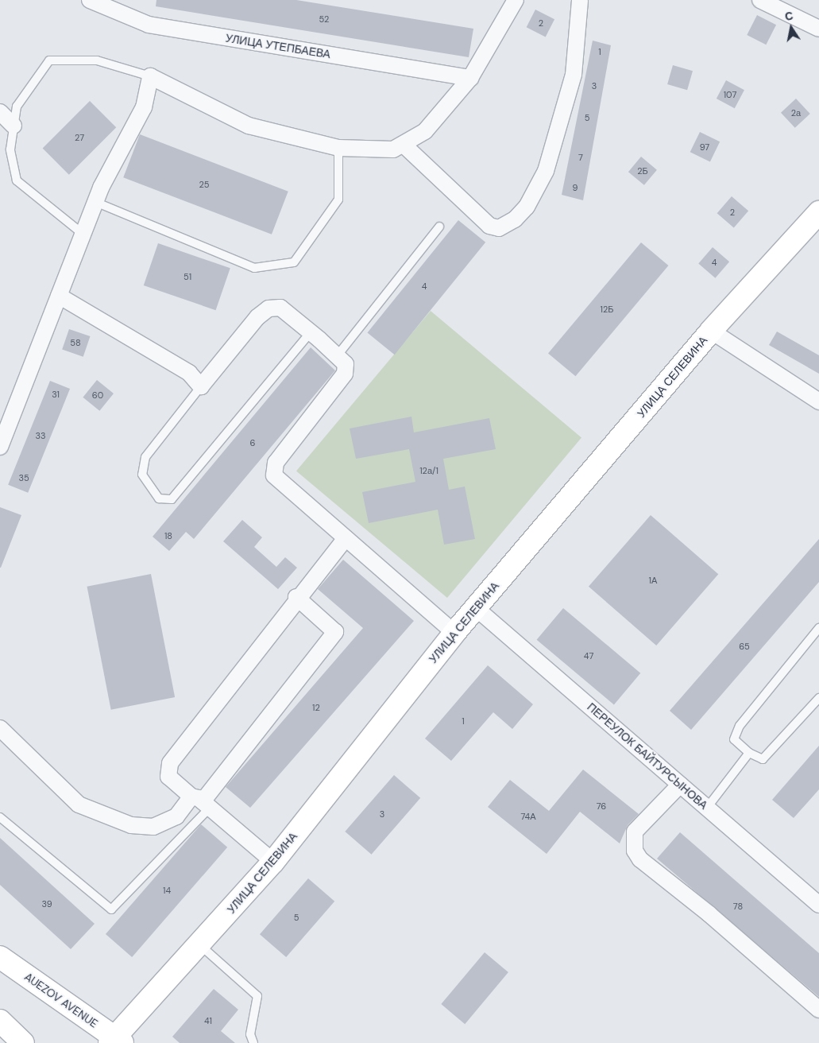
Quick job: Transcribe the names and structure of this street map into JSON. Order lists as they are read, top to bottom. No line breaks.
{"streets":{"street":["УЛИЦА УТЕПБАЕВА","УЛИЦА СЕЛЕВИНА","ПЕРЕУЛОК БАЙТУРСЫНОВА","AUEZOV AVENUE"]},"crossings":[["УЛИЦА СЕЛЕВИНА","ПЕРЕУЛОК БАЙТУРСЫНОВА"],["УЛИЦА СЕЛЕВИНА","AUEZOV AVENUE"]],"house_numbers":["52","2","1","3","107","2а","5","27","97","7","2Б","25","9","2","4","51","4","12Б","58","31","60","33","6","12а/1","35","18","1А","65","47","12","1","76","3","74А","14","39","78","5","41"],"north":"top"}
